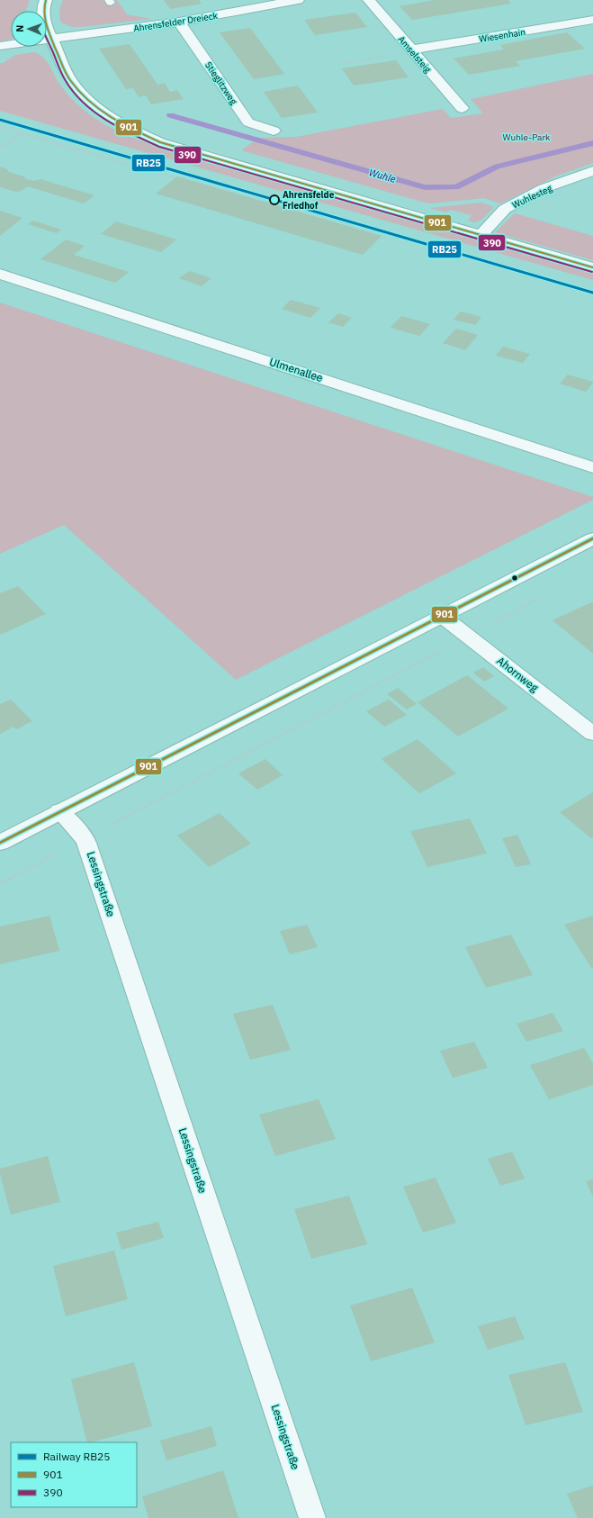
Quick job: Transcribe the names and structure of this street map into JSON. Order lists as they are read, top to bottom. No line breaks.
{"streets":{"street":["Ahrensfelder Dreieck","Wiesenhain","Amselsteig","Stieglitzweg","Wuhlesteg","Ulmenallee","Ahornweg","Lessingstraße"]},"crossings":[["Ahrensfelder Dreieck","Stieglitzweg"],["Wiesenhain","Amselsteig"]],"water":["Wuhle"],"parks":["Wuhle-Park"],"places":["Ahrensfelde Friedhof"],"lines":["transit line 901","transit line 390","rail line RB25"],"legend":["Railway RB25","901","390"],"north":"left"}
